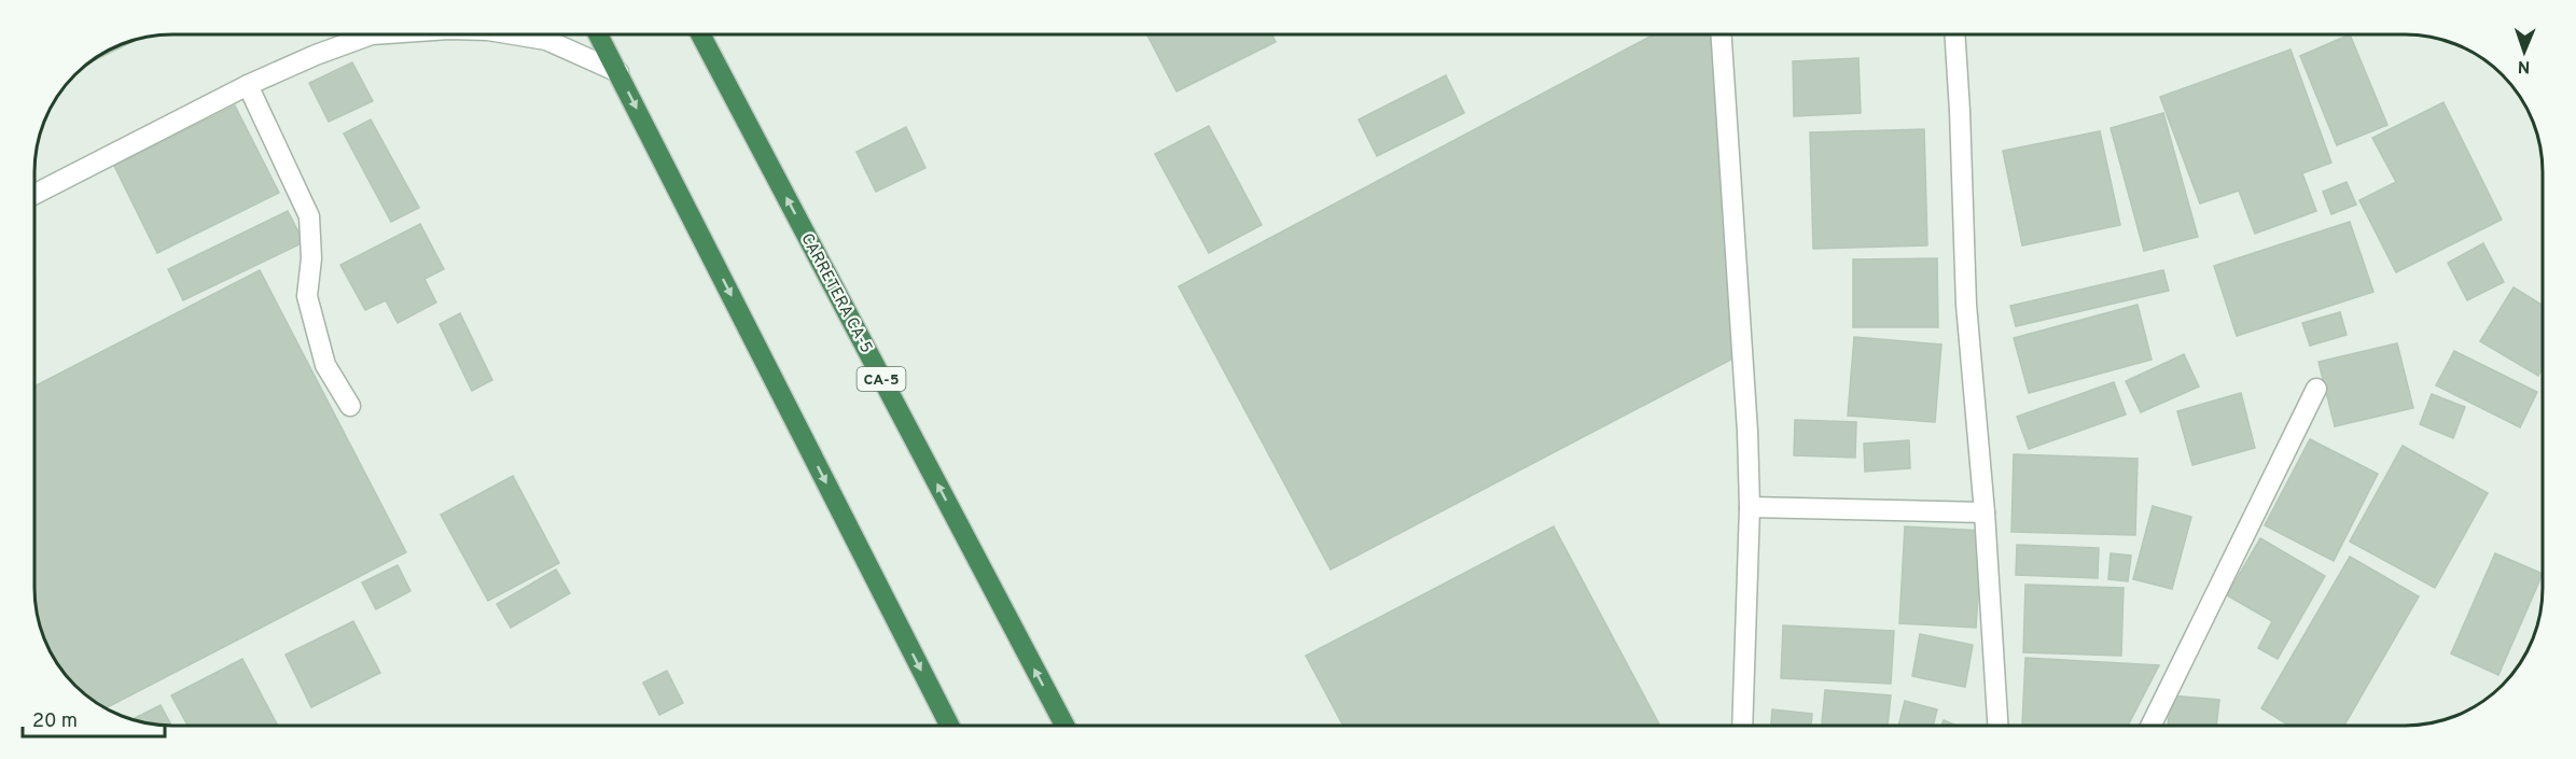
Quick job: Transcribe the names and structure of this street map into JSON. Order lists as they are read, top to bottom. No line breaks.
{"streets":{"highway":["CARRETERA CA-5","CA-5"]},"scale_bar":"20 m","north":"bottom"}
